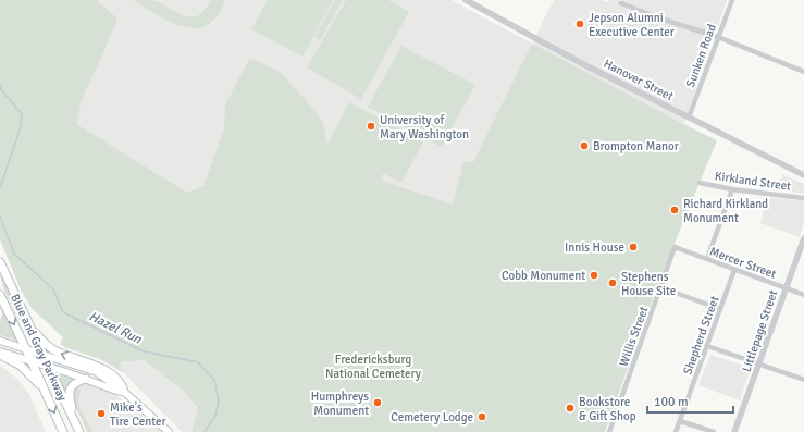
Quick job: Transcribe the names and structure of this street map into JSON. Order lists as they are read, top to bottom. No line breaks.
{"streets":{"highway":["Blue and Gray Parkway"],"street":["Sunken Road","Hanover Street","Kirkland Street","Mercer Street","Littlepage Street","Shepherd Street","Willis Street"]},"crossings":[["Sunken Road","Hanover Street"],["Mercer Street","Littlepage Street"],["Mercer Street","Shepherd Street"],["Mercer Street","Willis Street"]],"water":["Hazel Run"],"parks":["Fredericksburg National Cemetery"],"places":["Jepson Alumni Executive Center","University of Mary Washington","Brompton Manor","Richard Kirkland Monument","Innis House","Cobb Monument","Stephens House Site","Humphreys Monument","Bookstore & Gift Shop","Mike's Tire Center","Cemetery Lodge"],"scale_bar":"100 m"}
